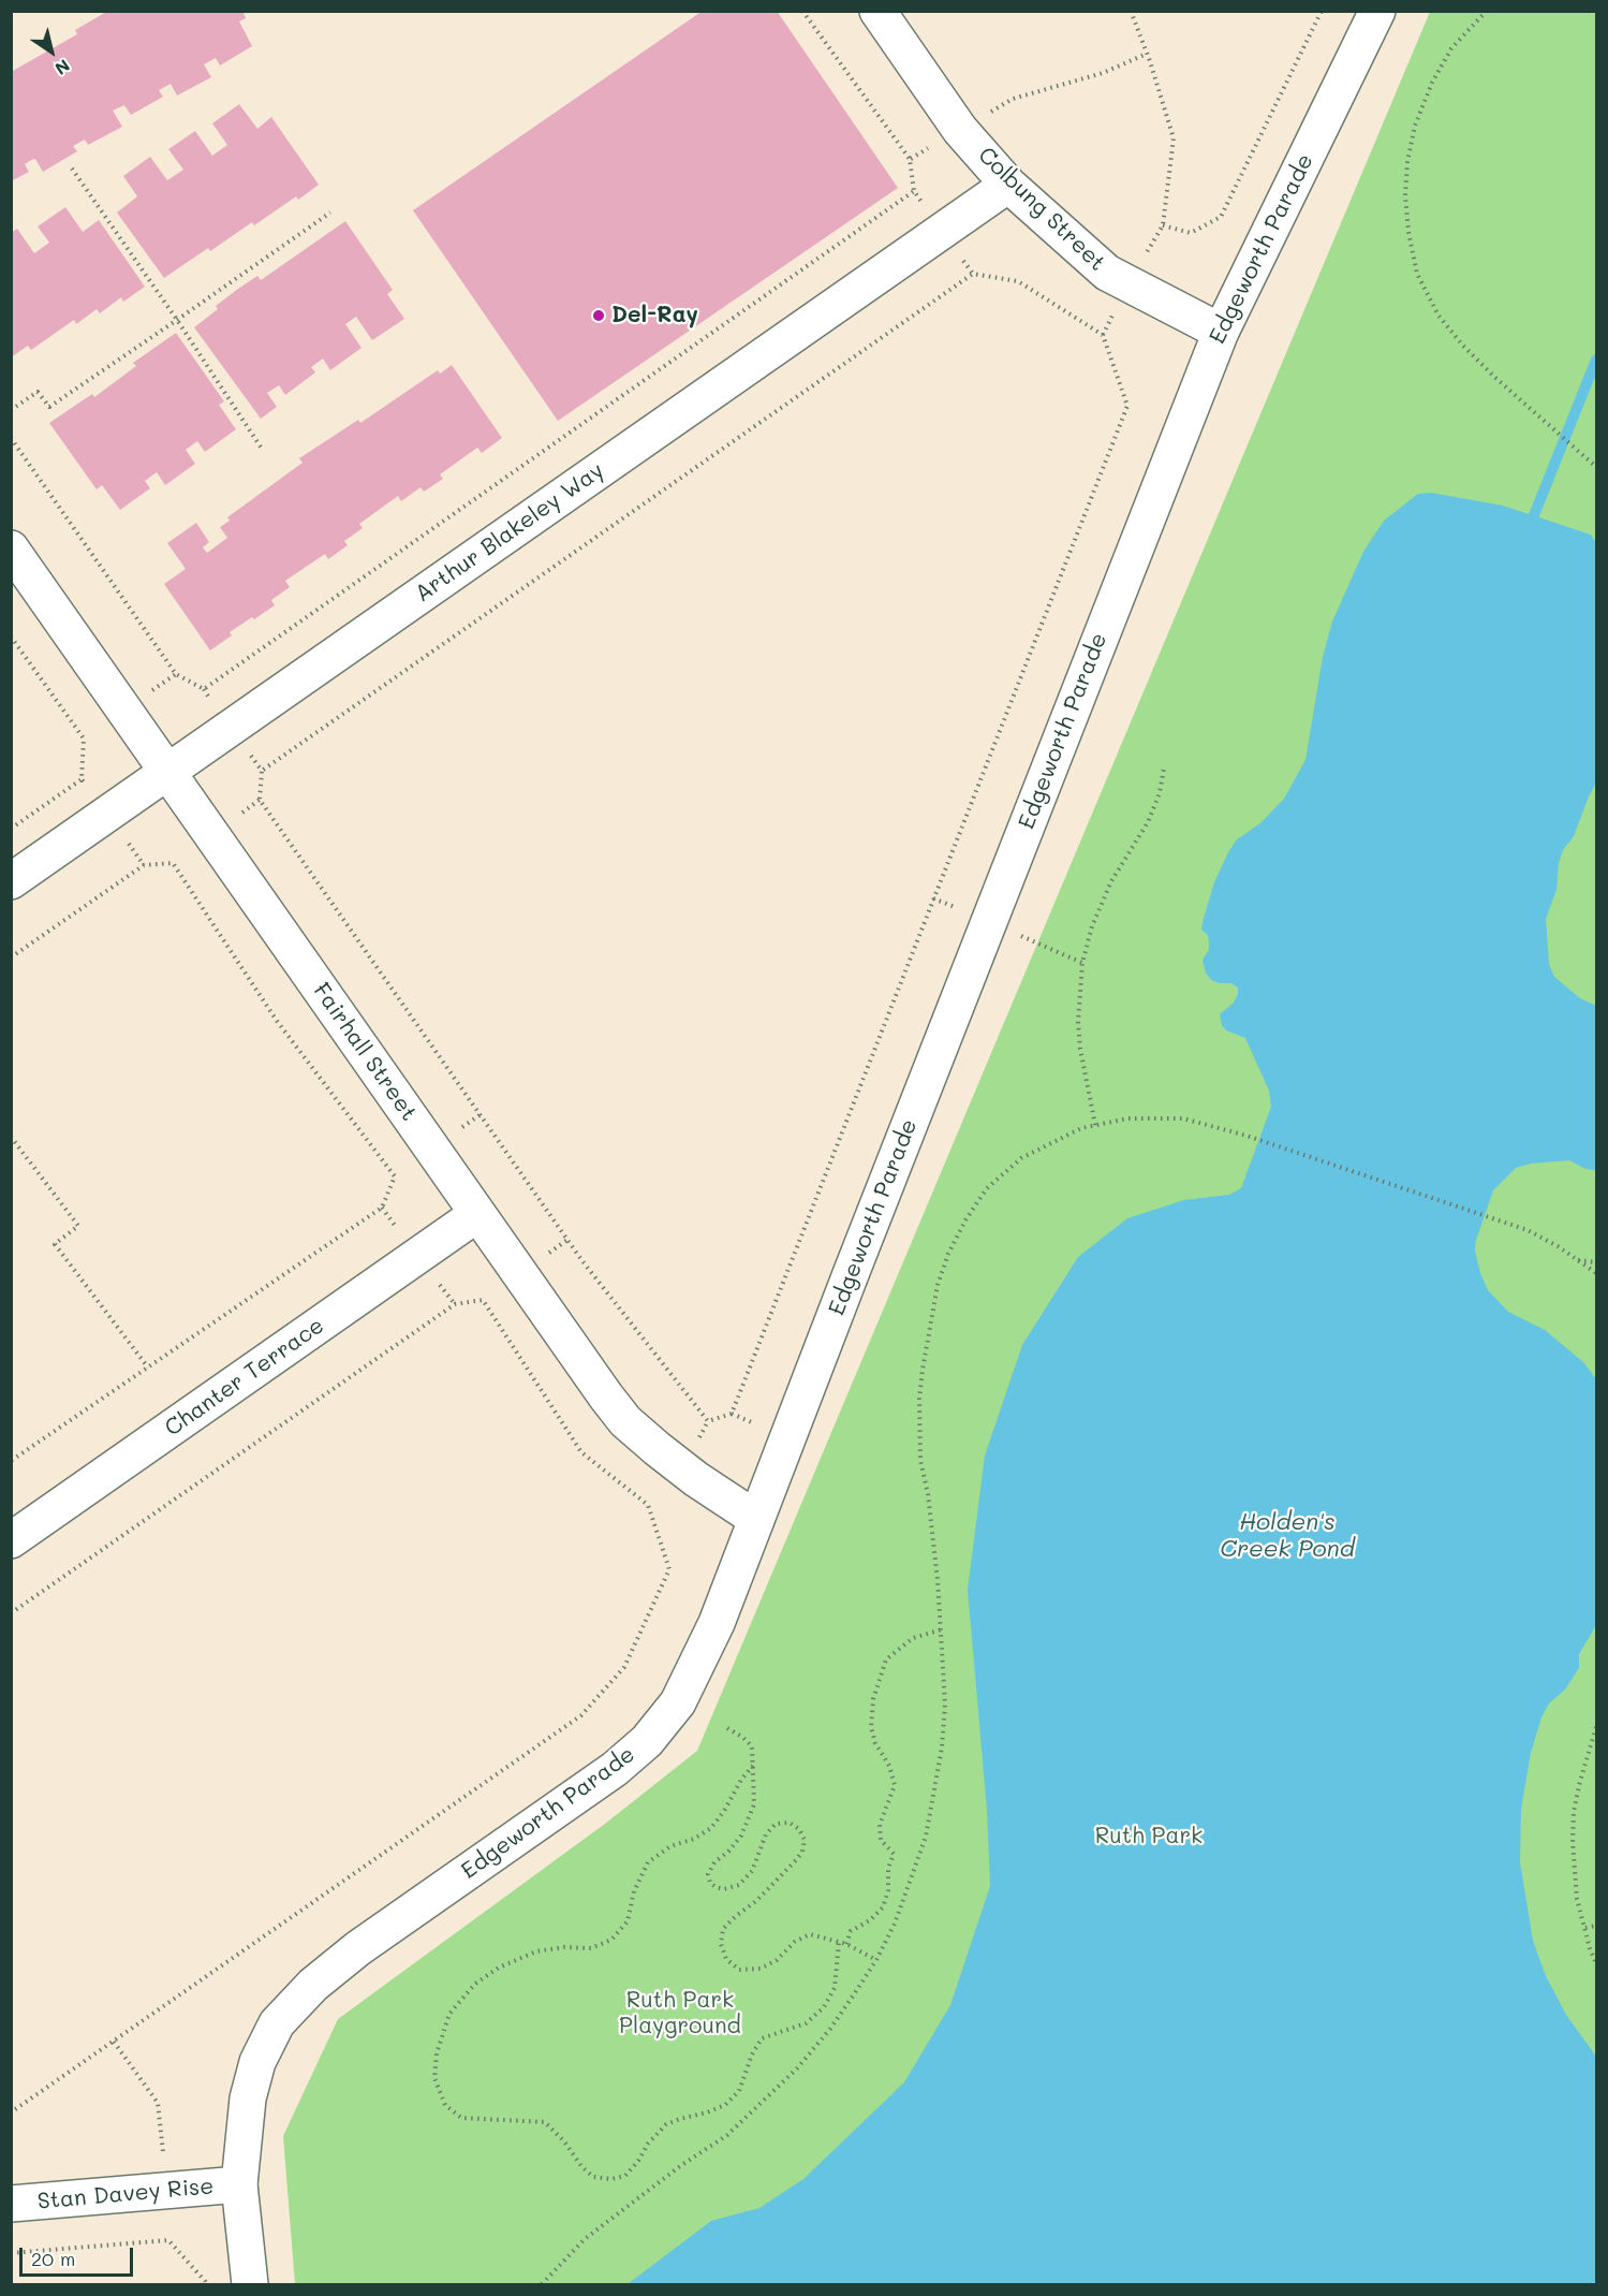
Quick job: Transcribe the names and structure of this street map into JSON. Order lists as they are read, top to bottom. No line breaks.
{"streets":{"street":["Colbung Street","Edgeworth Parade","Arthur Blakeley Way","Fairhall Street","Chanter Terrace","Stan Davey Rise"]},"crossings":[["Colbung Street","Edgeworth Parade"],["Colbung Street","Arthur Blakeley Way"],["Edgeworth Parade","Fairhall Street"],["Edgeworth Parade","Stan Davey Rise"],["Arthur Blakeley Way","Fairhall Street"],["Fairhall Street","Chanter Terrace"]],"water":["Holden's Creek Pond"],"parks":["Ruth Park","Ruth Park Playground"],"places":["Del-Ray"],"scale_bar":"20 m","north":"bottom right"}
